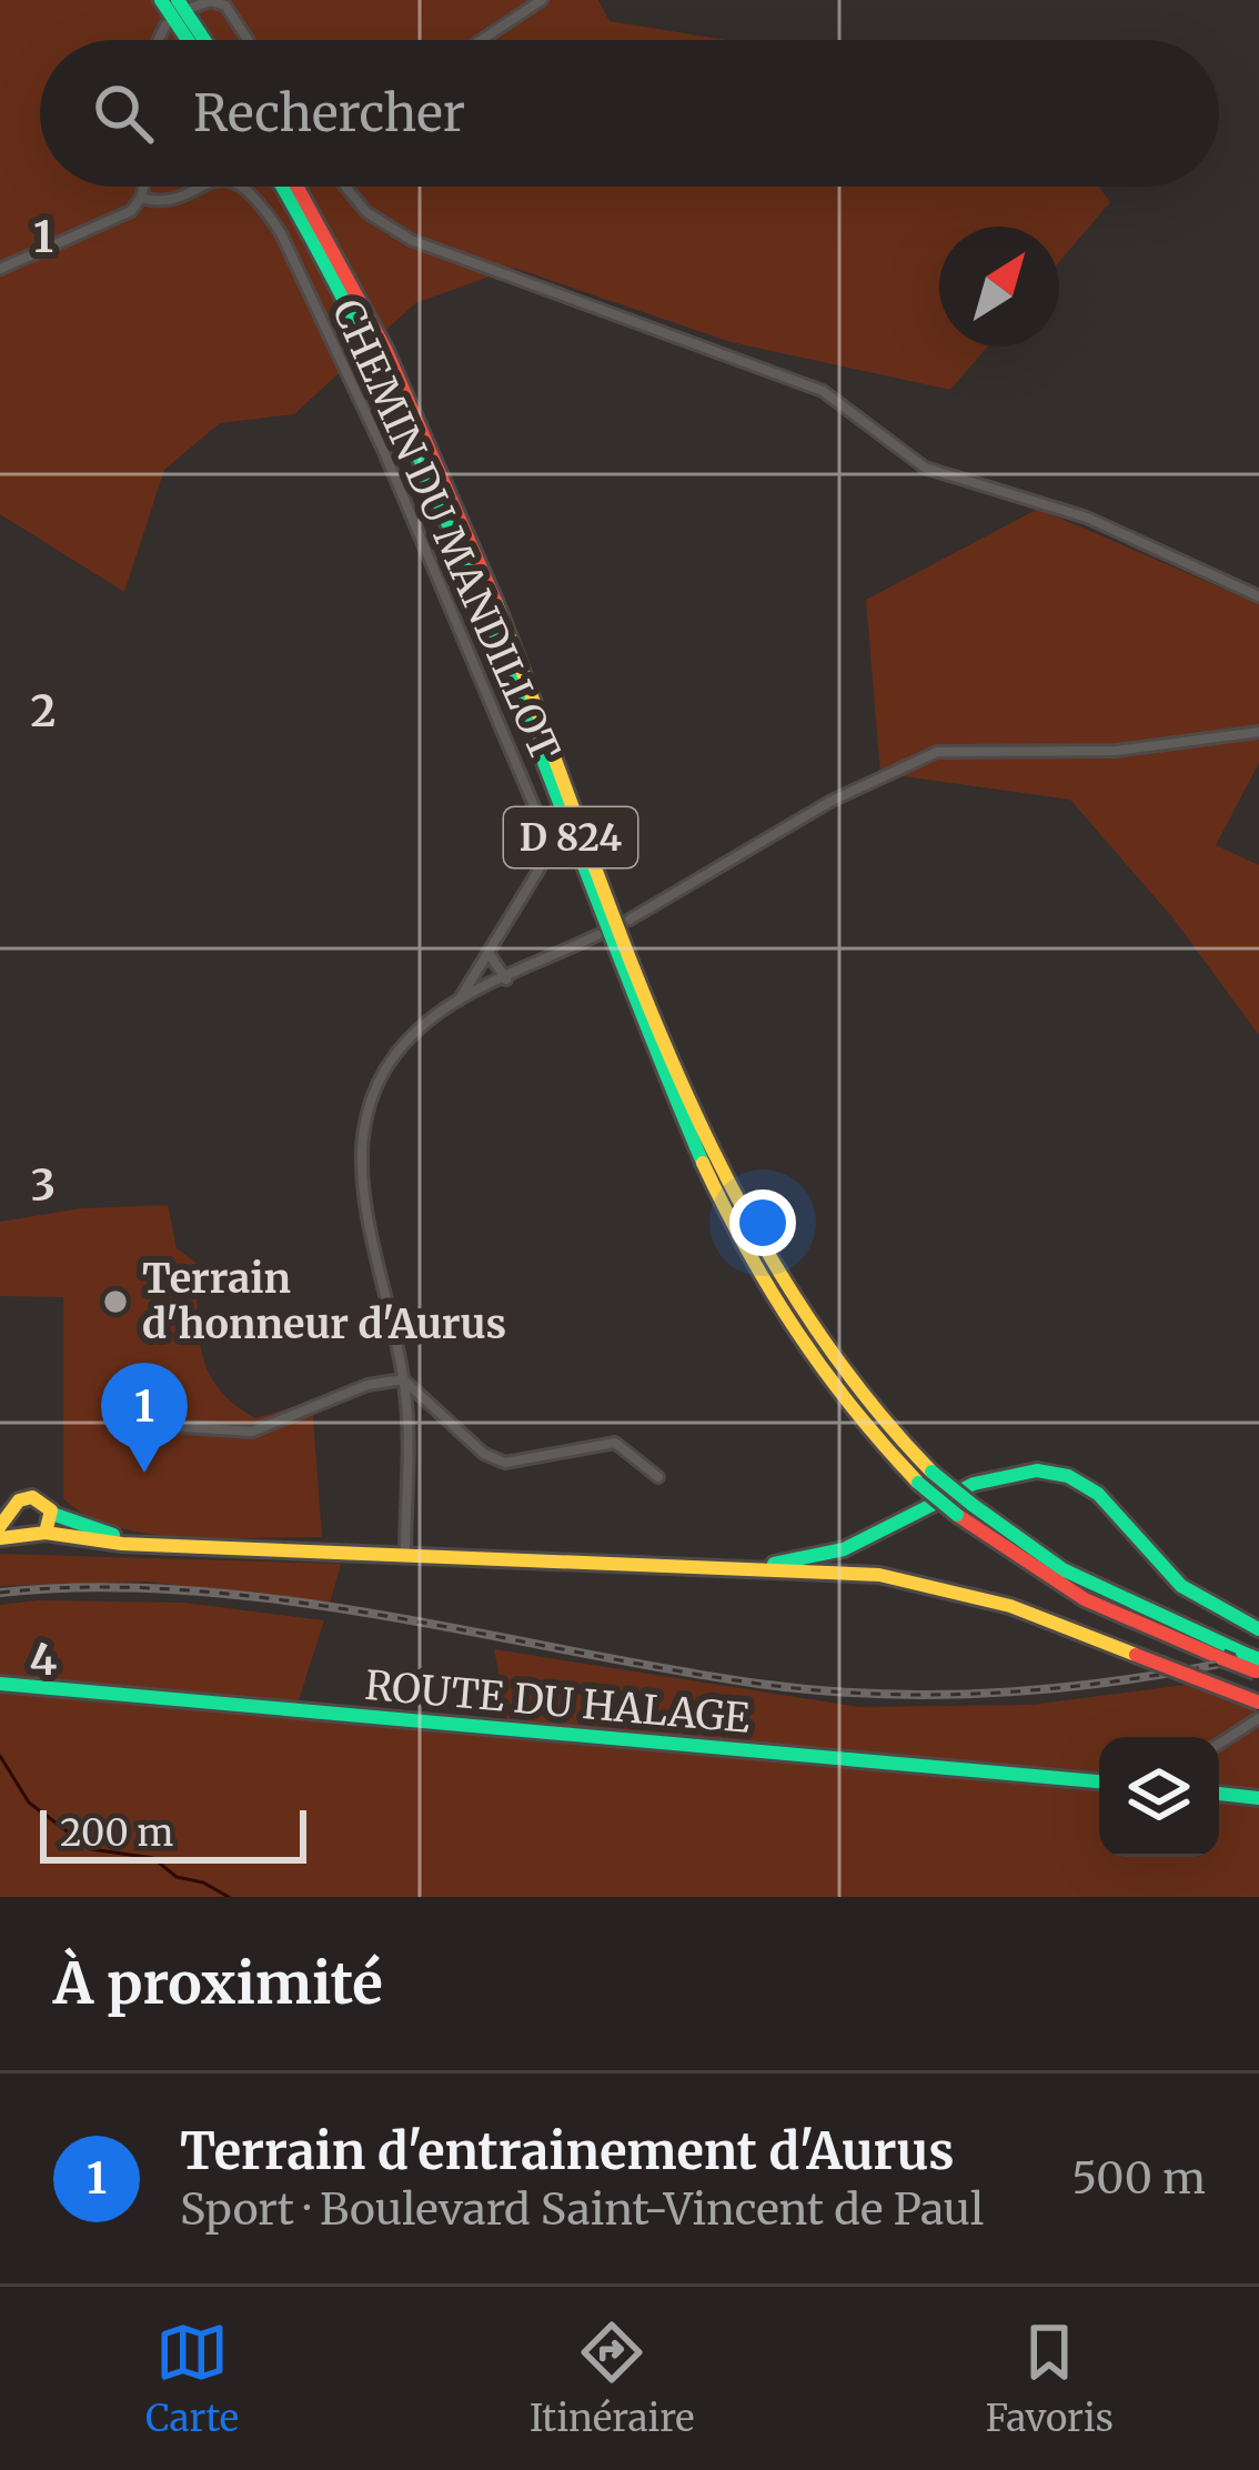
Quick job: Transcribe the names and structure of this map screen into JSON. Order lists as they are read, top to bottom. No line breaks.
{"streets":{"main road":["D 824","ROUTE DU HALAGE"],"street":["CHEMIN DU MANDILLOT"]},"places":["Terrain d'honneur d'Aurus"],"scale_bar":"200 m","north":"top right","page":{"search":"Rechercher","pins":"1","scale":"200 m","heading":"À proximité","list":[{"mark":"1","name":"Terrain d'entrainement d'Aurus","note":"Sport · Boulevard Saint-Vincent de Paul","value":"500 m"}],"nav":["Carte","Itinéraire","Favoris"]},"grid":{"rows":["1","2","3","4"]}}
